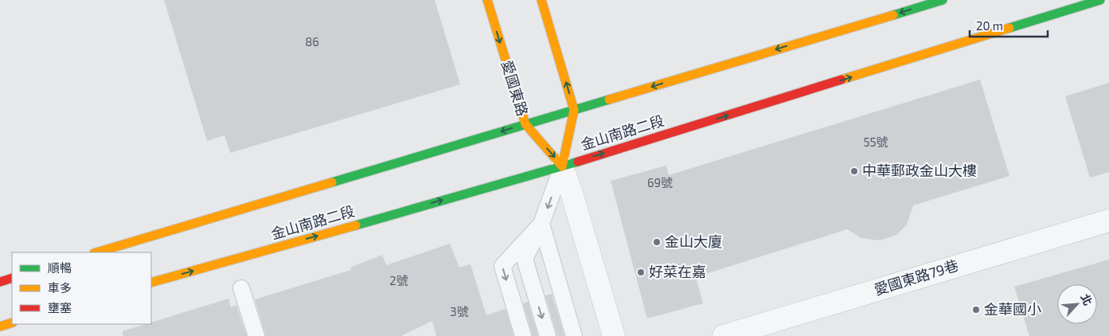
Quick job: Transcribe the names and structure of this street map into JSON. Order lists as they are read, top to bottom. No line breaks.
{"streets":{"main road":["愛國東路","金山南路二段"],"street":["愛國東路79巷"]},"crossings":[["愛國東路","金山南路二段"]],"places":["中華郵政金山大樓","金山大廈","好菜在嘉","金華國小"],"house_numbers":["86","55號","69號","2號","3號"],"legend":["順暢","車多","壅塞"],"scale_bar":"20 m","north":"top right"}
